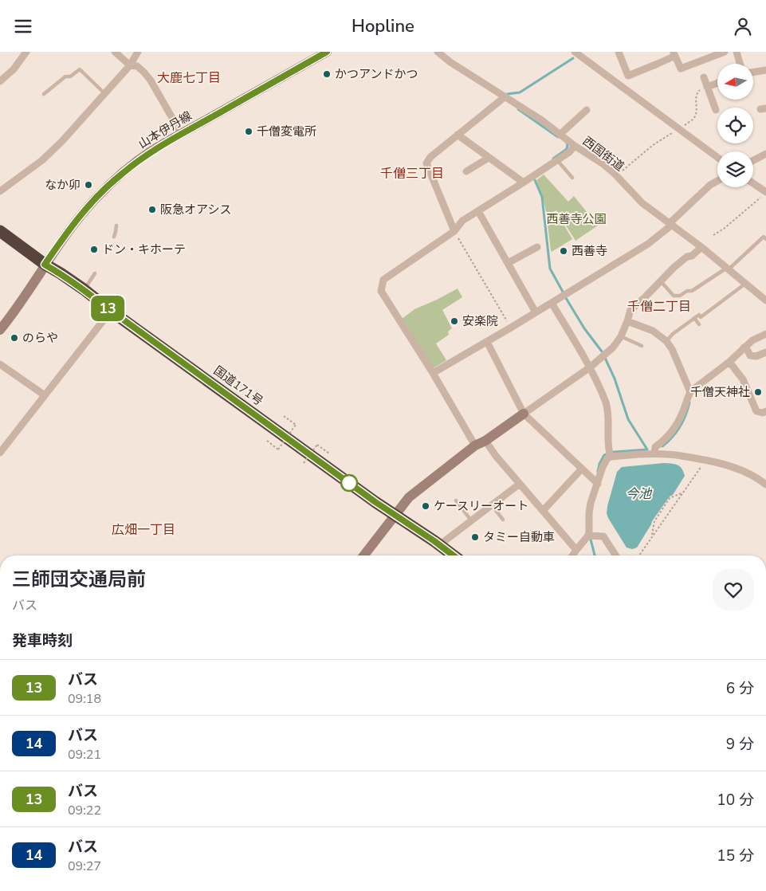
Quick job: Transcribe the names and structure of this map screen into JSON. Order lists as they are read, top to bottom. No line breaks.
{"streets":{"highway":["国道171号"],"main road":["山本伊丹線"],"street":["西国街道"]},"crossings":[["山本伊丹線","国道171号"]],"districts":["大鹿七丁目","千僧三丁目","千僧二丁目","広畑一丁目"],"water":["今池"],"parks":["西善寺公園"],"places":["かつアンドかつ","千僧変電所","なか卯","阪急オアシス","ドン・キホーテ","西善寺","安楽院","のらや","千僧天神社","ケースリーオート","タミー自動車"],"lines":["bus line 13"],"north":"left","page":{"header":"Hopline","on_map":"13","heading":[["三師団交通局前","バス"],"発車時刻"],"list":[{"mark":"13","name":"バス","note":"09:18","value":"6 分"},{"mark":"14","name":"バス","note":"09:21","value":"9 分"},{"mark":"13","name":"バス","note":"09:22","value":"10 分"},{"mark":"14","name":"バス","note":"09:27","value":"15 分"}]}}
